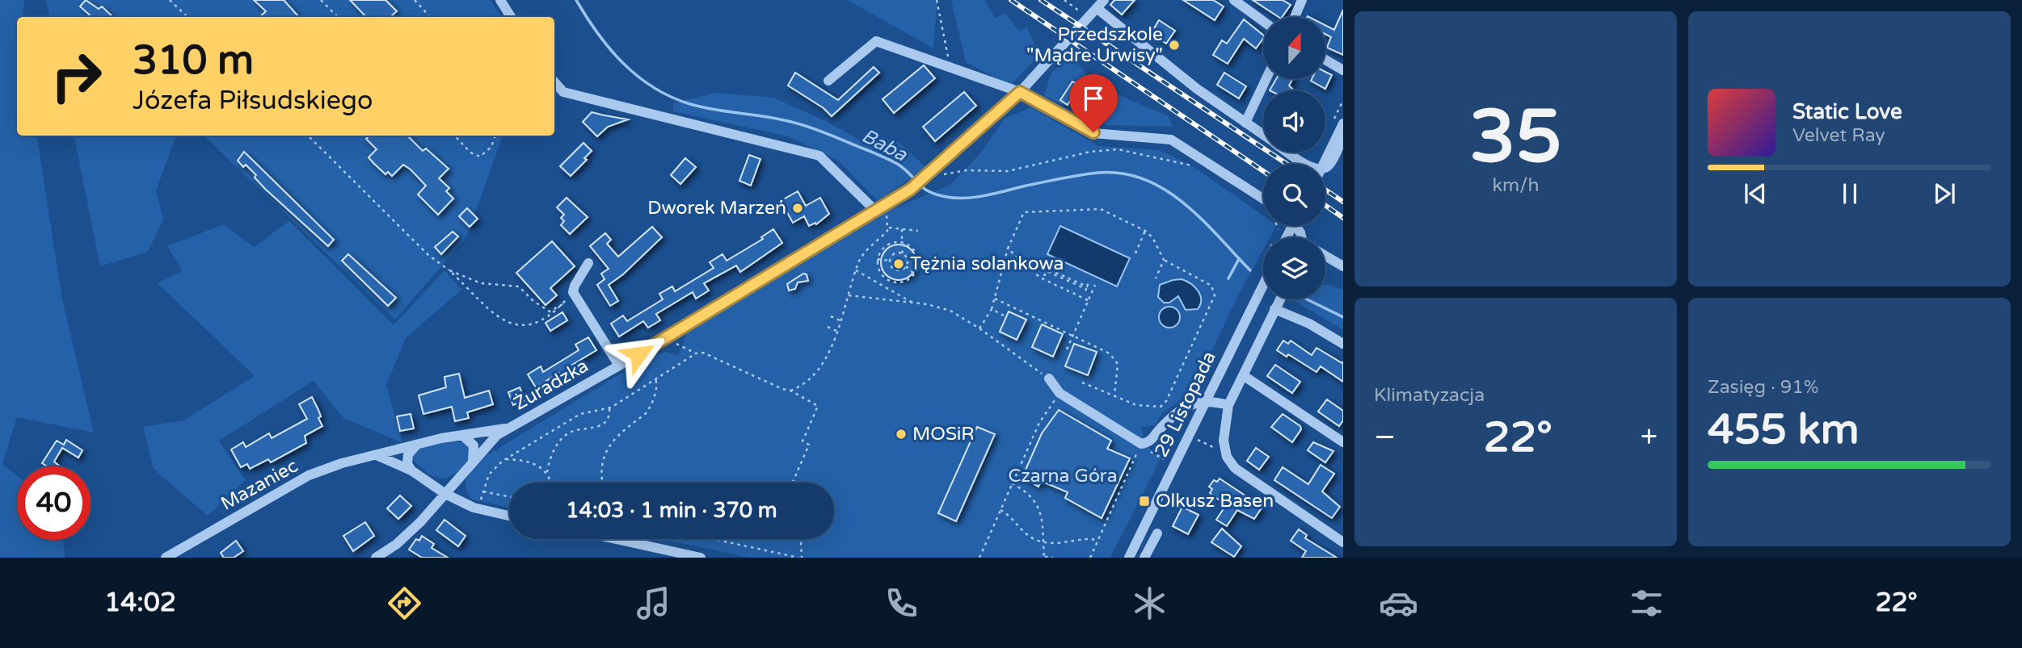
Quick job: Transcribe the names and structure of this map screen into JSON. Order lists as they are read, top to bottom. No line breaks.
{"streets":{"street":["Żuradzka","29 Listopada","Mazaniec"]},"crossings":[["Żuradzka","Mazaniec"]],"water":["Baba"],"parks":["Czarna Góra"],"places":{"other":["Przedszkole \"Mądre Urwisy\"","Dworek Marzeń","Tężnia solankowa","MOSiR"],"transit":["Olkusz Basen"]},"north":"top","page":{"tile":[["35","km/h"],"Klimatyzacja",["Zasięg · 91%","455 km"]],"turn":["310 m","Józefa Piłsudskiego"],"song":["Static Love","Velvet Ray"],"heat":["−","22°","+"],"limit":"40","trip":"14:03 · 1 min · 370 m","tabs":["14:02","22°"]}}
